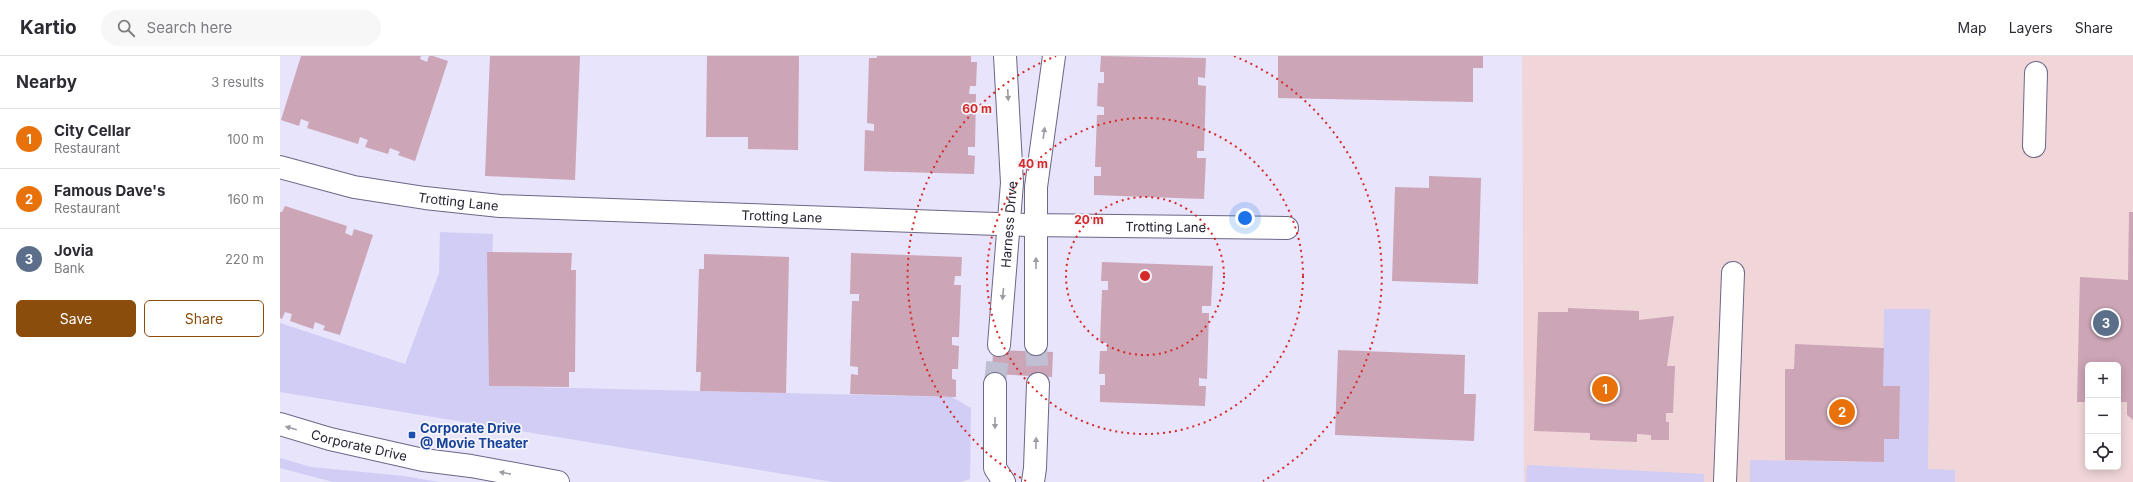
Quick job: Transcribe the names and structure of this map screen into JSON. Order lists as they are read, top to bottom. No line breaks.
{"streets":{"street":["Trotting Lane","Harness Drive","Corporate Drive"]},"crossings":[["Trotting Lane","Harness Drive"]],"one_way":["Corporate Drive"],"places":{"transit":["Corporate Drive @ Movie Theater"]},"page":{"header":"Kartio","search":"Search here","nav":["Map","Layers","Share"],"heading":["Nearby","3 results"],"list":[{"mark":"1","name":"City Cellar","note":"Restaurant","value":"100 m"},{"mark":"2","name":"Famous Dave's","note":"Restaurant","value":"160 m"},{"mark":"3","name":"Jovia","note":"Bank","value":"220 m"}],"buttons":["Save","Share"],"pins":["3","1","2"],"map_buttons":["+","−"]},"rings":["60 m","40 m","20 m"]}
